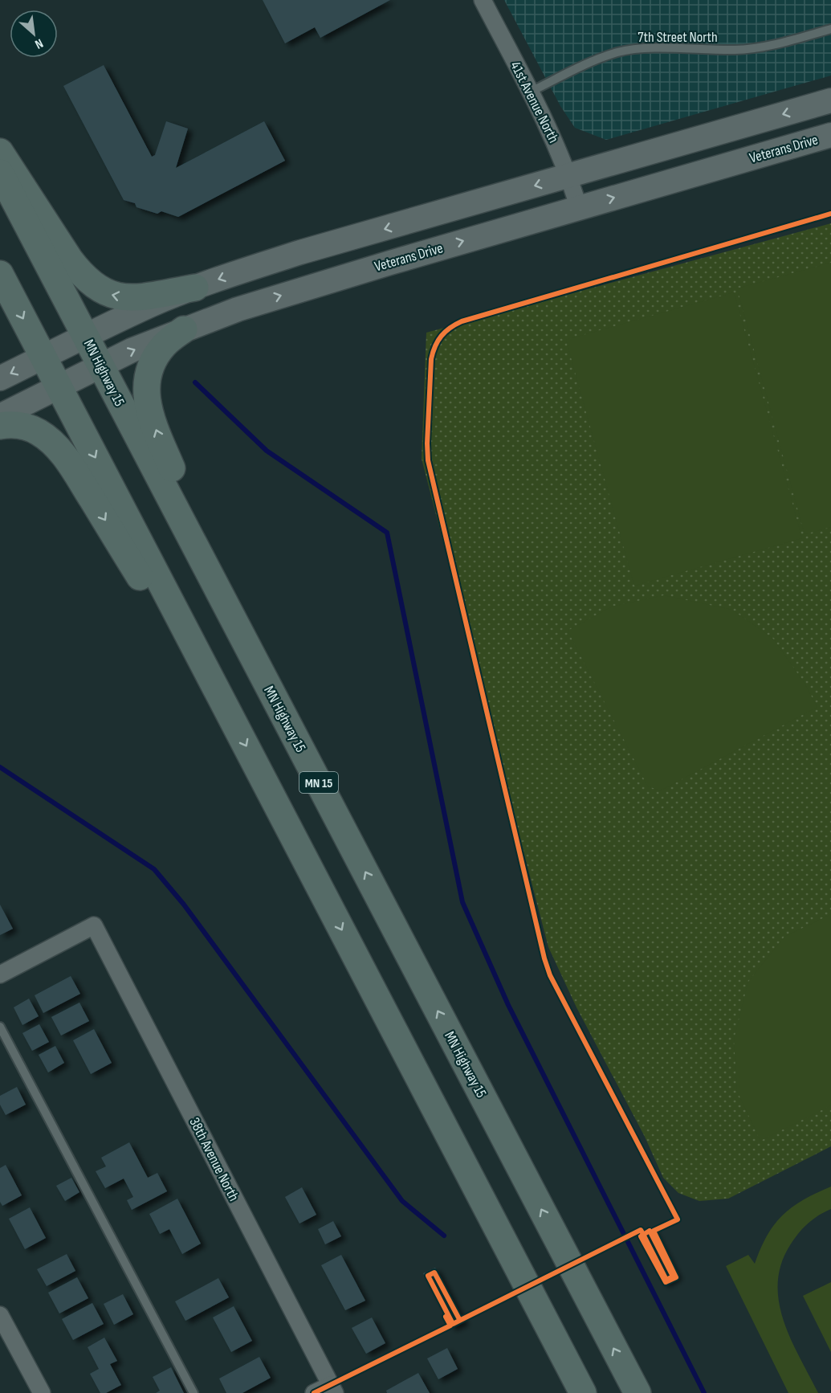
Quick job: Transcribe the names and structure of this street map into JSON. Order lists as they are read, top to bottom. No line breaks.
{"streets":{"highway":["MN Highway 15","MN 15"],"main road":["Veterans Drive"],"street":["41st Avenue North","38th Avenue North"],"lane":["7th Street North"]},"crossings":[["7th Street North","41st Avenue North"],["41st Avenue North","Veterans Drive"],["Veterans Drive","MN Highway 15"]],"north":"bottom right"}
